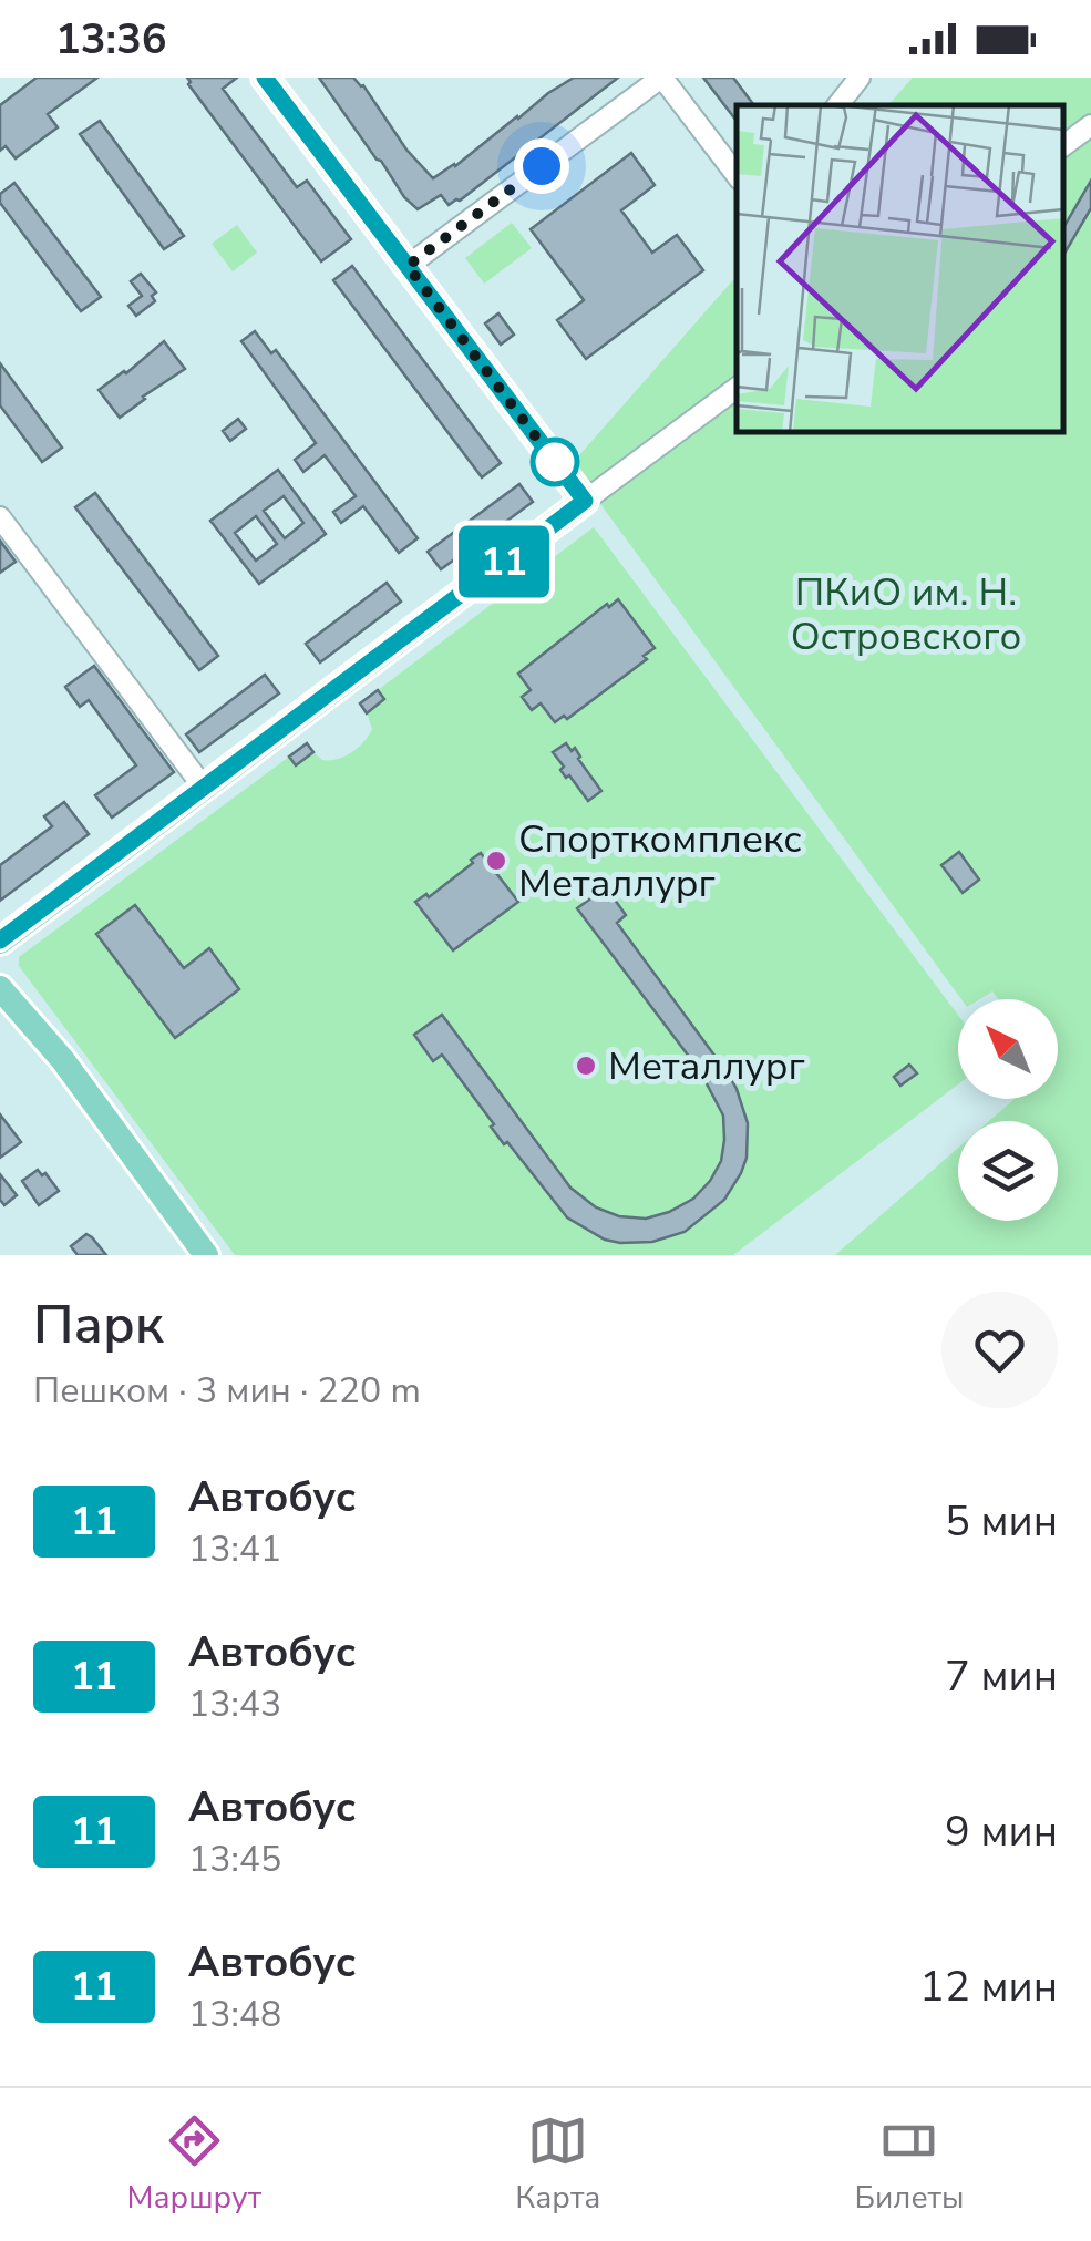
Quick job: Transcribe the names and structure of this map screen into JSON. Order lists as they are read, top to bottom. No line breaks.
{"parks":["ПКиО им. Н. Островского"],"places":["Спорткомплекс Металлург","Металлург"],"lines":["bus line 11"],"north":"top left","page":{"status":"13:36","on_map":"11","heading":["Парк","Пешком · 3 мин · 220 m"],"list":[{"mark":"11","name":"Автобус","note":"13:41","value":"5 мин"},{"mark":"11","name":"Автобус","note":"13:43","value":"7 мин"},{"mark":"11","name":"Автобус","note":"13:45","value":"9 мин"},{"mark":"11","name":"Автобус","note":"13:48","value":"12 мин"}],"tabs":["Маршрут","Карта","Билеты"]}}
